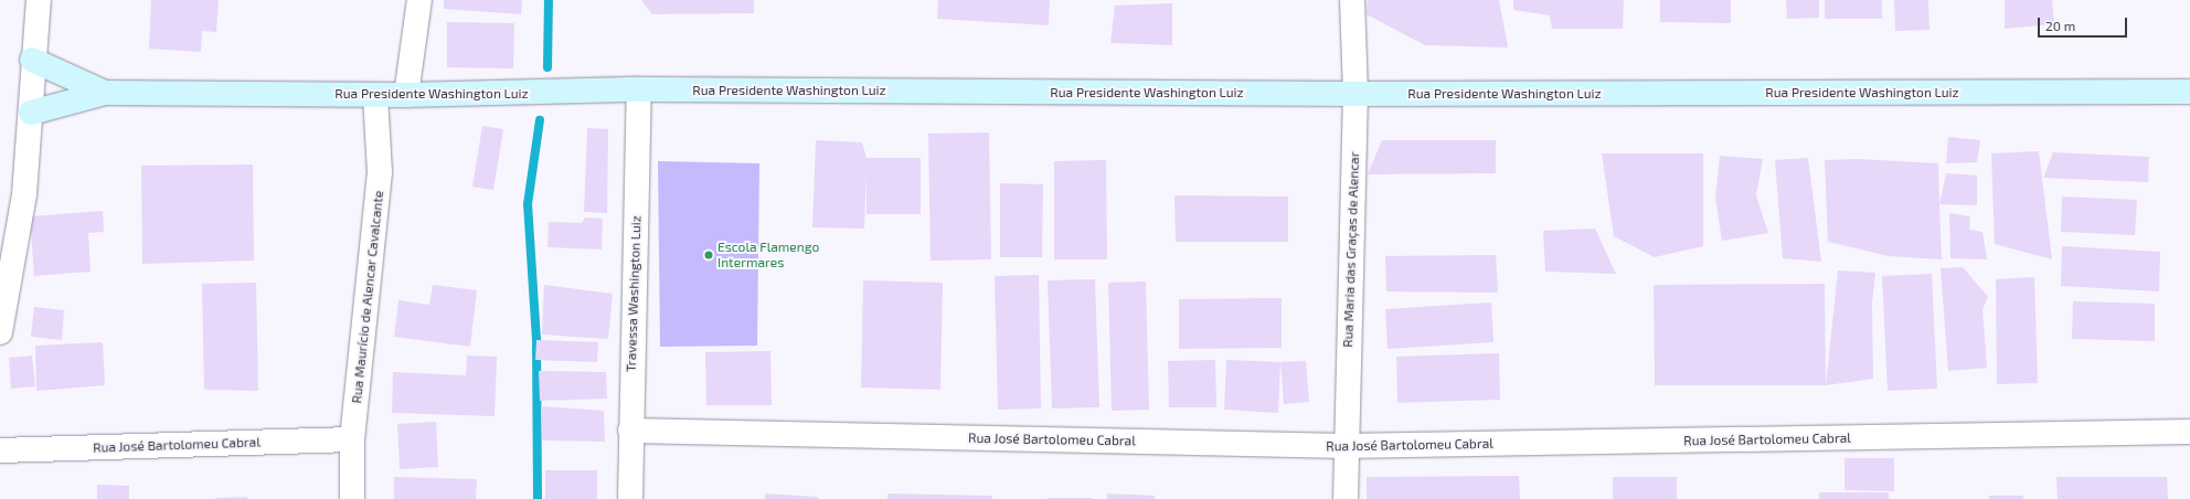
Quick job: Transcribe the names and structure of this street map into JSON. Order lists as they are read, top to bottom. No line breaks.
{"streets":{"main road":["Rua Presidente Washington Luiz"],"street":["Rua Maria das Graças de Alencar","Travessa Washington Luiz","Rua Maurício de Alencar Cavalcante","Rua José Bartolomeu Cabral"]},"crossings":[["Rua Presidente Washington Luiz","Rua Maria das Graças de Alencar"],["Rua Presidente Washington Luiz","Travessa Washington Luiz"],["Rua Presidente Washington Luiz","Rua Maurício de Alencar Cavalcante"],["Rua Maria das Graças de Alencar","Rua José Bartolomeu Cabral"],["Travessa Washington Luiz","Rua José Bartolomeu Cabral"],["Rua Maurício de Alencar Cavalcante","Rua José Bartolomeu Cabral"]],"places":["Escola Flamengo Intermares"],"scale_bar":"20 m"}
